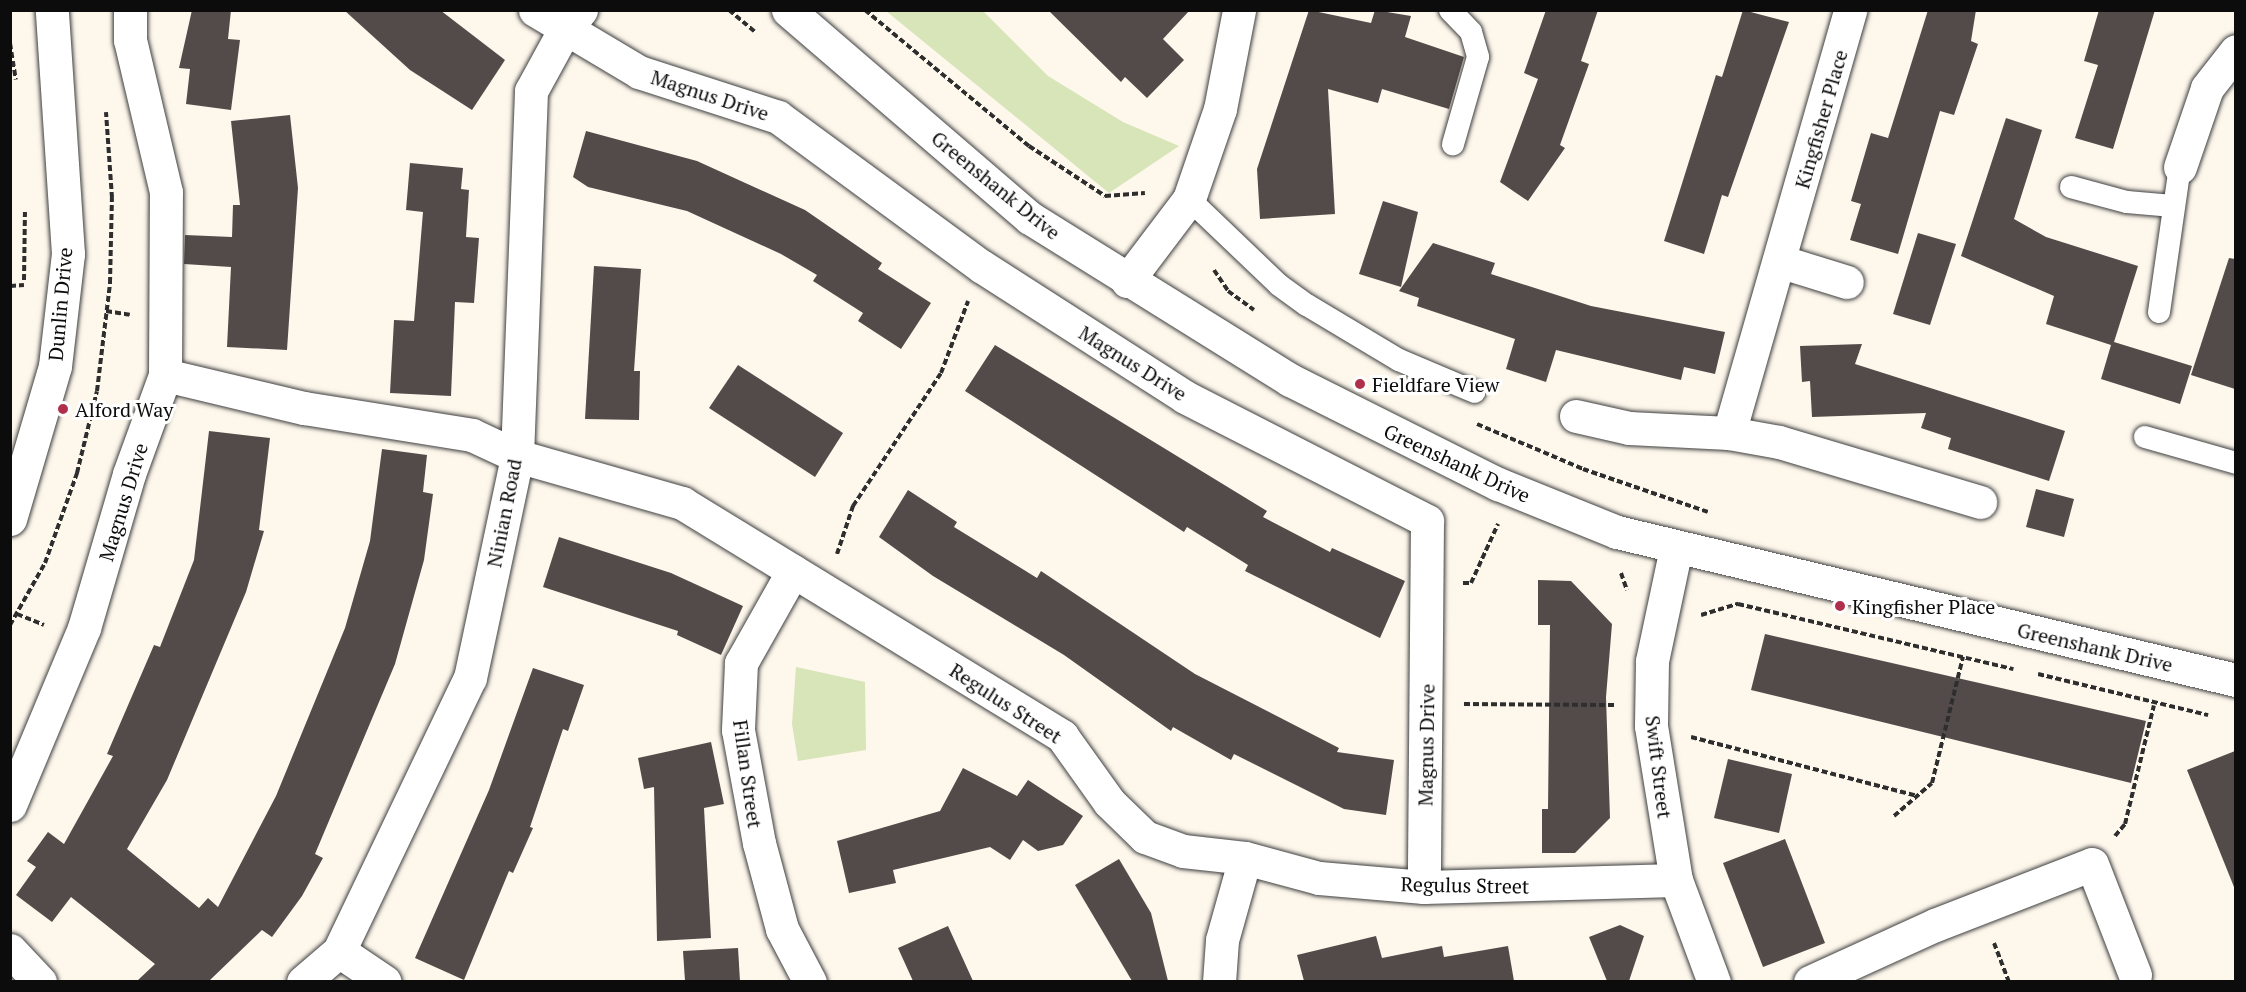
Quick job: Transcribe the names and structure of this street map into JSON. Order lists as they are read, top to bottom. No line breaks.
{"streets":{"street":["Magnus Drive","Kingfisher Place","Greenshank Drive","Dunlin Drive","Ninian Road","Regulus Street","Swift Street","Fillan Street"]},"crossings":[["Magnus Drive","Ninian Road"],["Magnus Drive","Regulus Street"],["Greenshank Drive","Swift Street"],["Ninian Road","Regulus Street"],["Regulus Street","Swift Street"],["Regulus Street","Fillan Street"]],"places":["Fieldfare View","Alford Way","Kingfisher Place"]}
